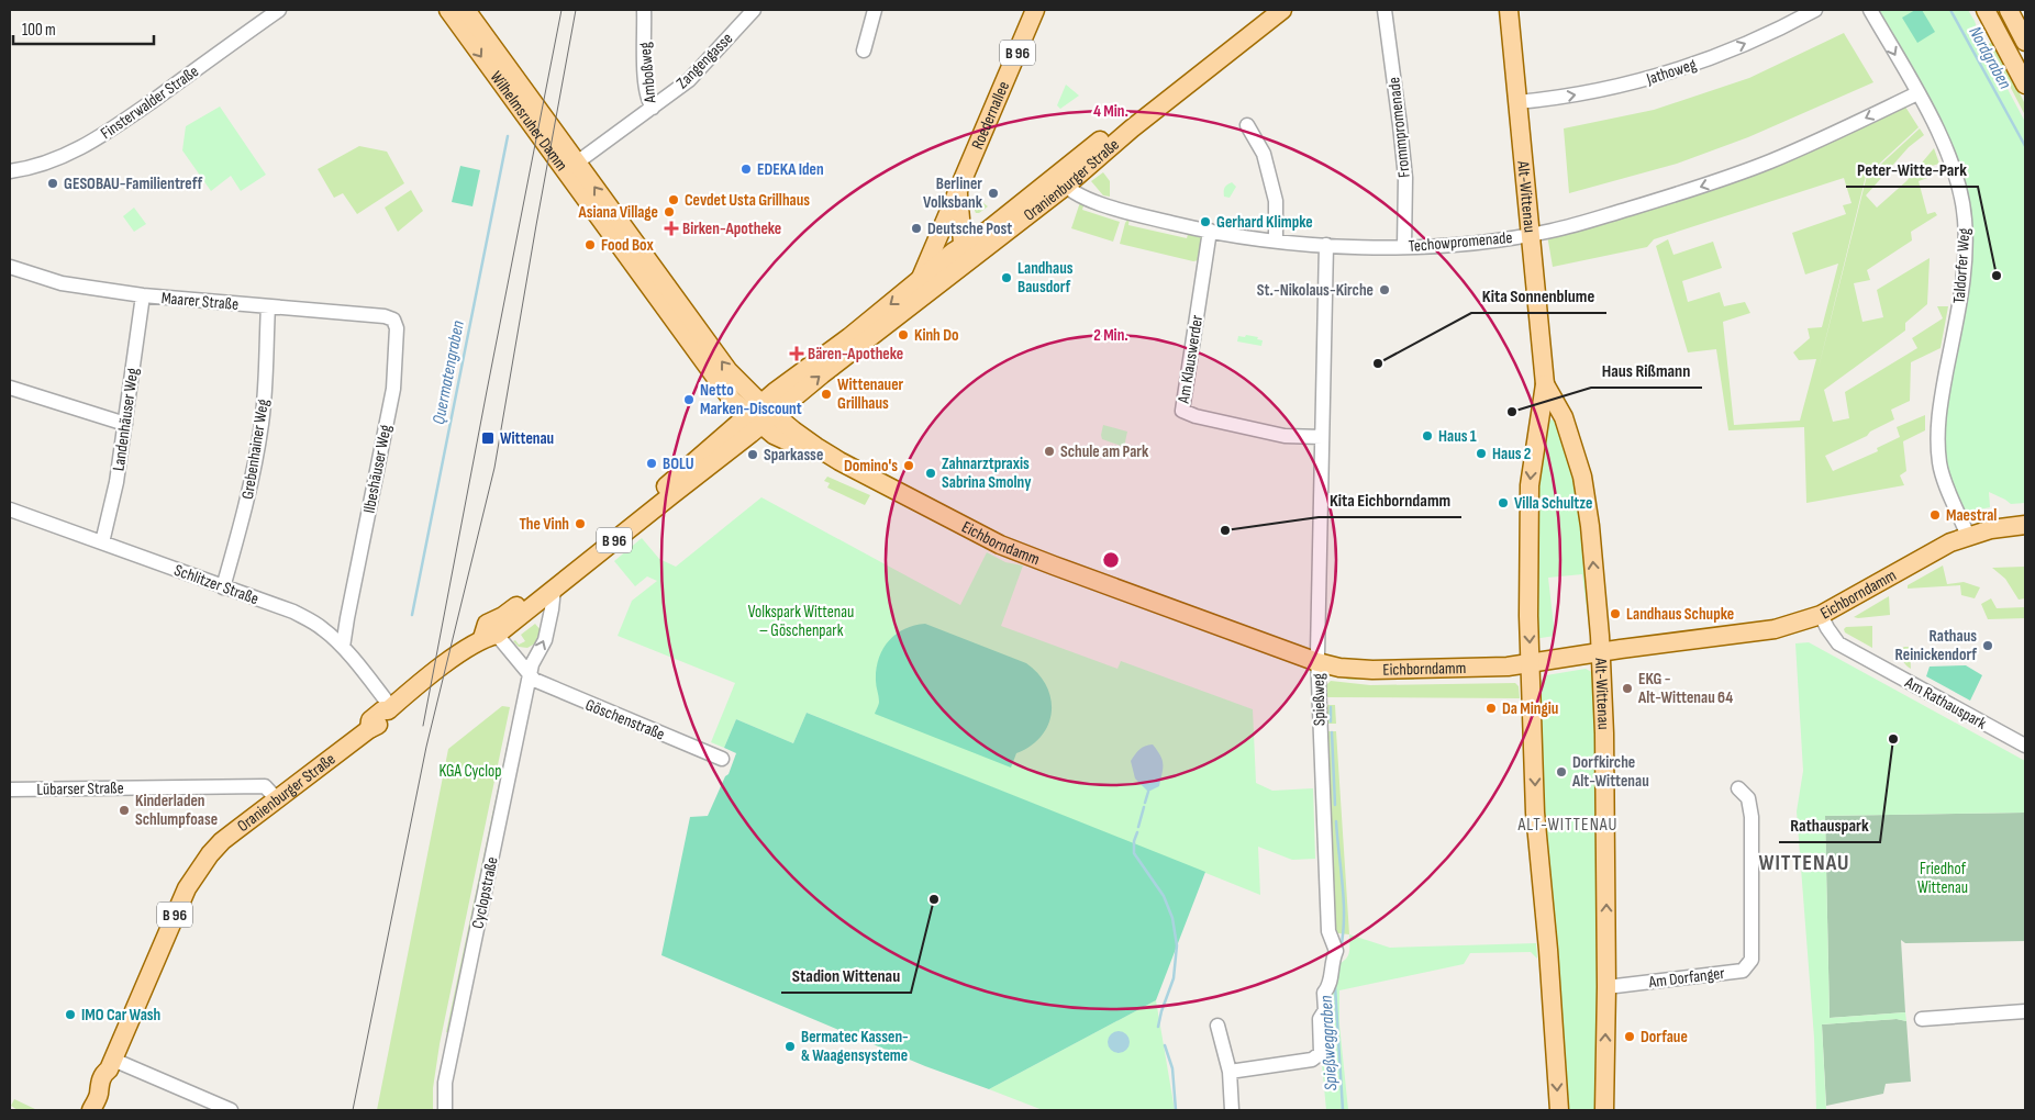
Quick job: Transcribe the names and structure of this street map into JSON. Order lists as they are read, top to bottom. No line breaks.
{"streets":{"main road":["B 96","Roedernallee","Wilhelmsruher Damm","Oranienburger Straße","Alt-Wittenau","Eichborndamm"],"street":["Zangengasse","Jathoweg","Amboßweg","Finsterwalder Straße","Frommpromenade","Techowpromenade","Taldorfer Weg","Maarer Straße","Am Klauswerder","Landenhäuser Weg","Grebenhainer Weg","Ilbeshäuser Weg","Schlitzer Straße","Spießweg","Am Rathauspark","Göschenstraße","Lübarser Straße","Cyclopstraße","Am Dorfanger"]},"crossings":[["B 96","Roedernallee"],["B 96","Oranienburger Straße"],["Zangengasse","Amboßweg"],["Jathoweg","Alt-Wittenau"],["Amboßweg","Wilhelmsruher Damm"],["Roedernallee","Oranienburger Straße"],["Wilhelmsruher Damm","Oranienburger Straße"],["Wilhelmsruher Damm","Eichborndamm"],["Frommpromenade","Techowpromenade"],["Oranienburger Straße","Techowpromenade"],["Oranienburger Straße","Eichborndamm"],["Oranienburger Straße","Schlitzer Straße"],["Oranienburger Straße","Lübarser Straße"],["Oranienburger Straße","Cyclopstraße"],["Alt-Wittenau","Techowpromenade"],["Alt-Wittenau","Eichborndamm"],["Alt-Wittenau","Am Dorfanger"],["Techowpromenade","Taldorfer Weg"],["Techowpromenade","Am Klauswerder"],["Techowpromenade","Spießweg"],["Taldorfer Weg","Eichborndamm"],["Maarer Straße","Landenhäuser Weg"],["Maarer Straße","Grebenhainer Weg"],["Maarer Straße","Ilbeshäuser Weg"],["Am Klauswerder","Spießweg"],["Landenhäuser Weg","Schlitzer Straße"],["Grebenhainer Weg","Schlitzer Straße"],["Ilbeshäuser Weg","Schlitzer Straße"],["Eichborndamm","Spießweg"],["Eichborndamm","Am Rathauspark"],["Göschenstraße","Cyclopstraße"]],"one_way":["Jathoweg","Techowpromenade"],"districts":["ALT-WITTENAU","WITTENAU"],"water":["Nordgraben","Quermatengraben","Spießweggraben"],"parks":["Volkspark Wittenau – Göschenpark","KGA Cyclop","Friedhof Wittenau"],"places":{"other":["EDEKA Iden","GESOBAU-Familientreff","Berliner Volksbank","Cevdet Usta Grillhaus","Asiana Village","Gerhard Klimpke","Deutsche Post","Food Box","Peter-Witte-Park","Landhaus Bausdorf","St.-Nikolaus-Kirche","Kinh Do","Kita Sonnenblume","Wittenauer Grillhaus","Netto Marken-Discount","Haus Rißmann","Haus 1","Schule am Park","Haus 2","Sparkasse","BOLU","Domino's","Zahnarztpraxis Sabrina Smolny","Villa Schultze","Maestral","The Vinh","Kita Eichborndamm","Landhaus Schupke","Rathaus Reinickendorf","EKG - Alt-Wittenau 64","Da Mingiu","Rathauspark","Dorfkirche Alt-Wittenau","Kinderladen Schlumpfoase","Stadion Wittenau","IMO Car Wash","Dorfaue","Bermatec Kassen- & Waagensysteme"],"health":["Birken-Apotheke","Bären-Apotheke"],"transit":["Wittenau"]},"scale_bar":"100 m","rings":["4 Min.","2 Min."]}
